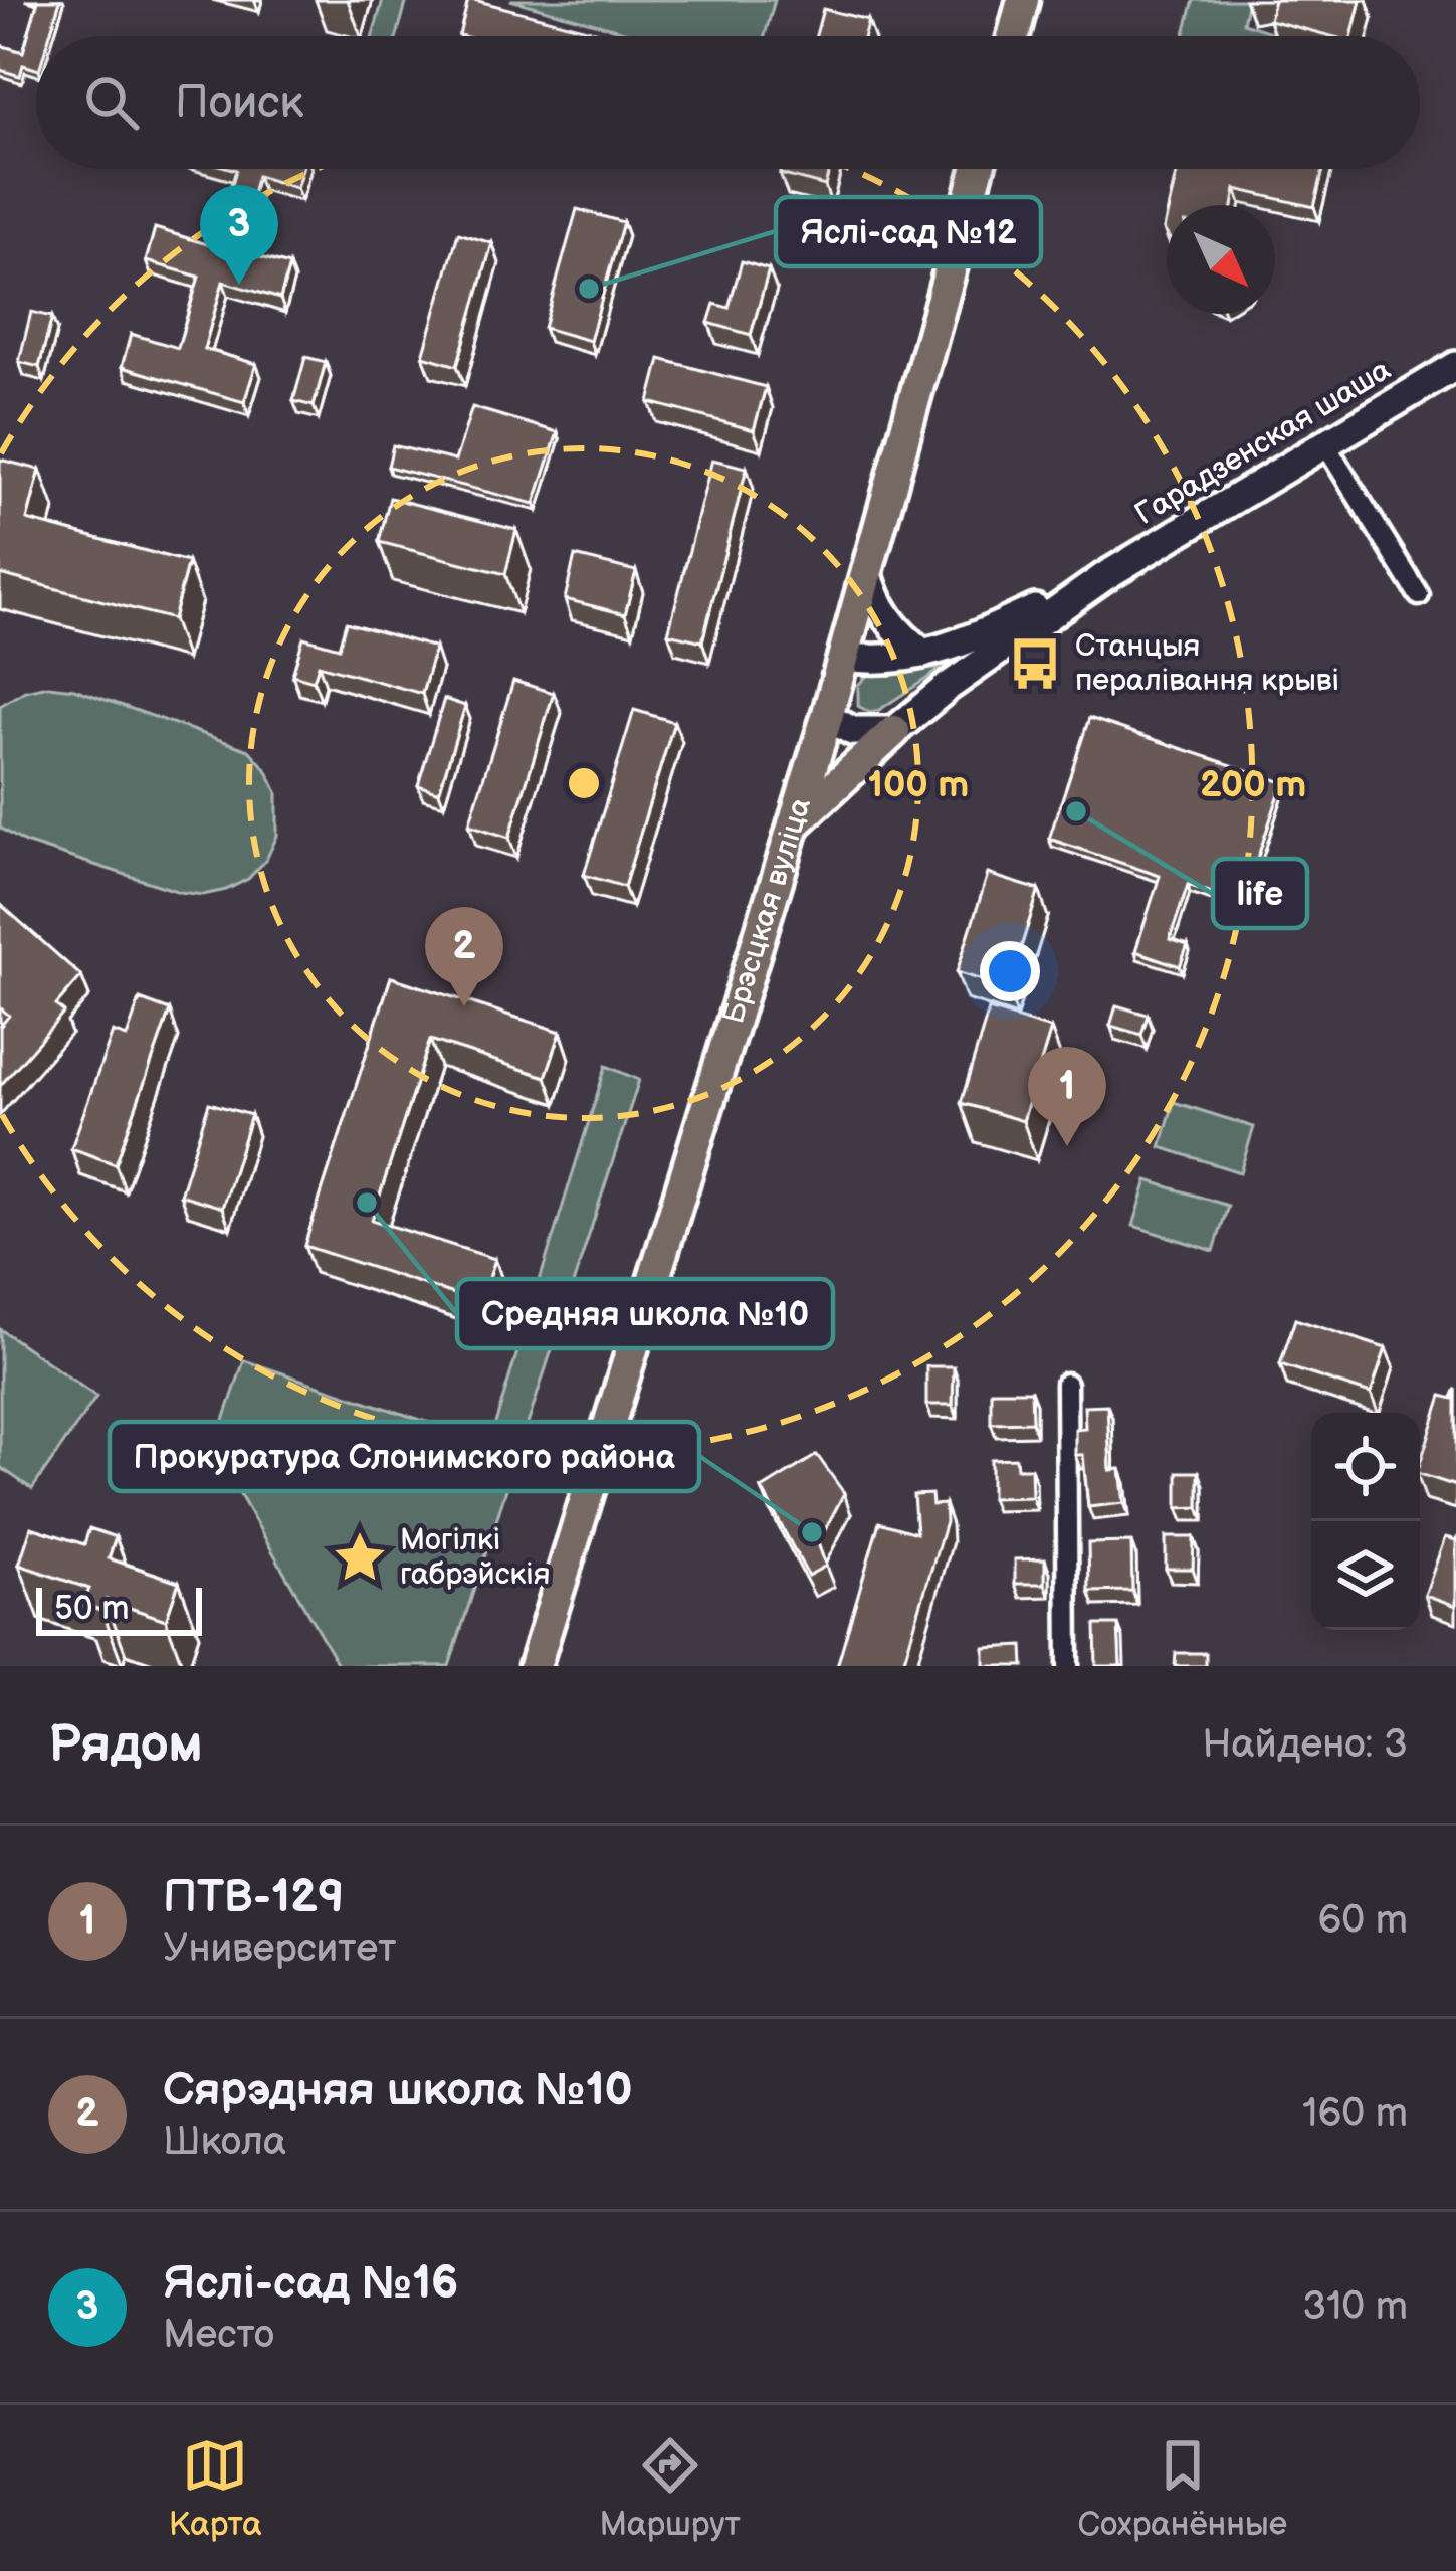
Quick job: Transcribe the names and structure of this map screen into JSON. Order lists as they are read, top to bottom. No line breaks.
{"streets":{"main road":["Гарадзенская шаша","Брэсцкая вуліца"]},"crossings":[["Гарадзенская шаша","Брэсцкая вуліца"]],"places":{"other":["Яслі-сад №12","life","Средняя школа №10","Прокуратура Слонимского района"],"bus stop":["Станцыя пералівання крыві"],"place":["Могілкі габрэйскія"]},"scale_bar":"50 m","north":"bottom right","page":{"search":"Поиск","pins":["3","2","1"],"scale":"50 m","heading":["Рядом","Найдено: 3"],"list":[{"mark":"1","name":"ПТВ-129","note":"Университет","value":"60 m"},{"mark":"2","name":"Сярэдняя школа №10","note":"Школа","value":"160 m"},{"mark":"3","name":"Яслі-сад №16","note":"Место","value":"310 m"}],"nav":["Карта","Маршрут","Сохранённые"]},"rings":["100 m","200 m"]}
